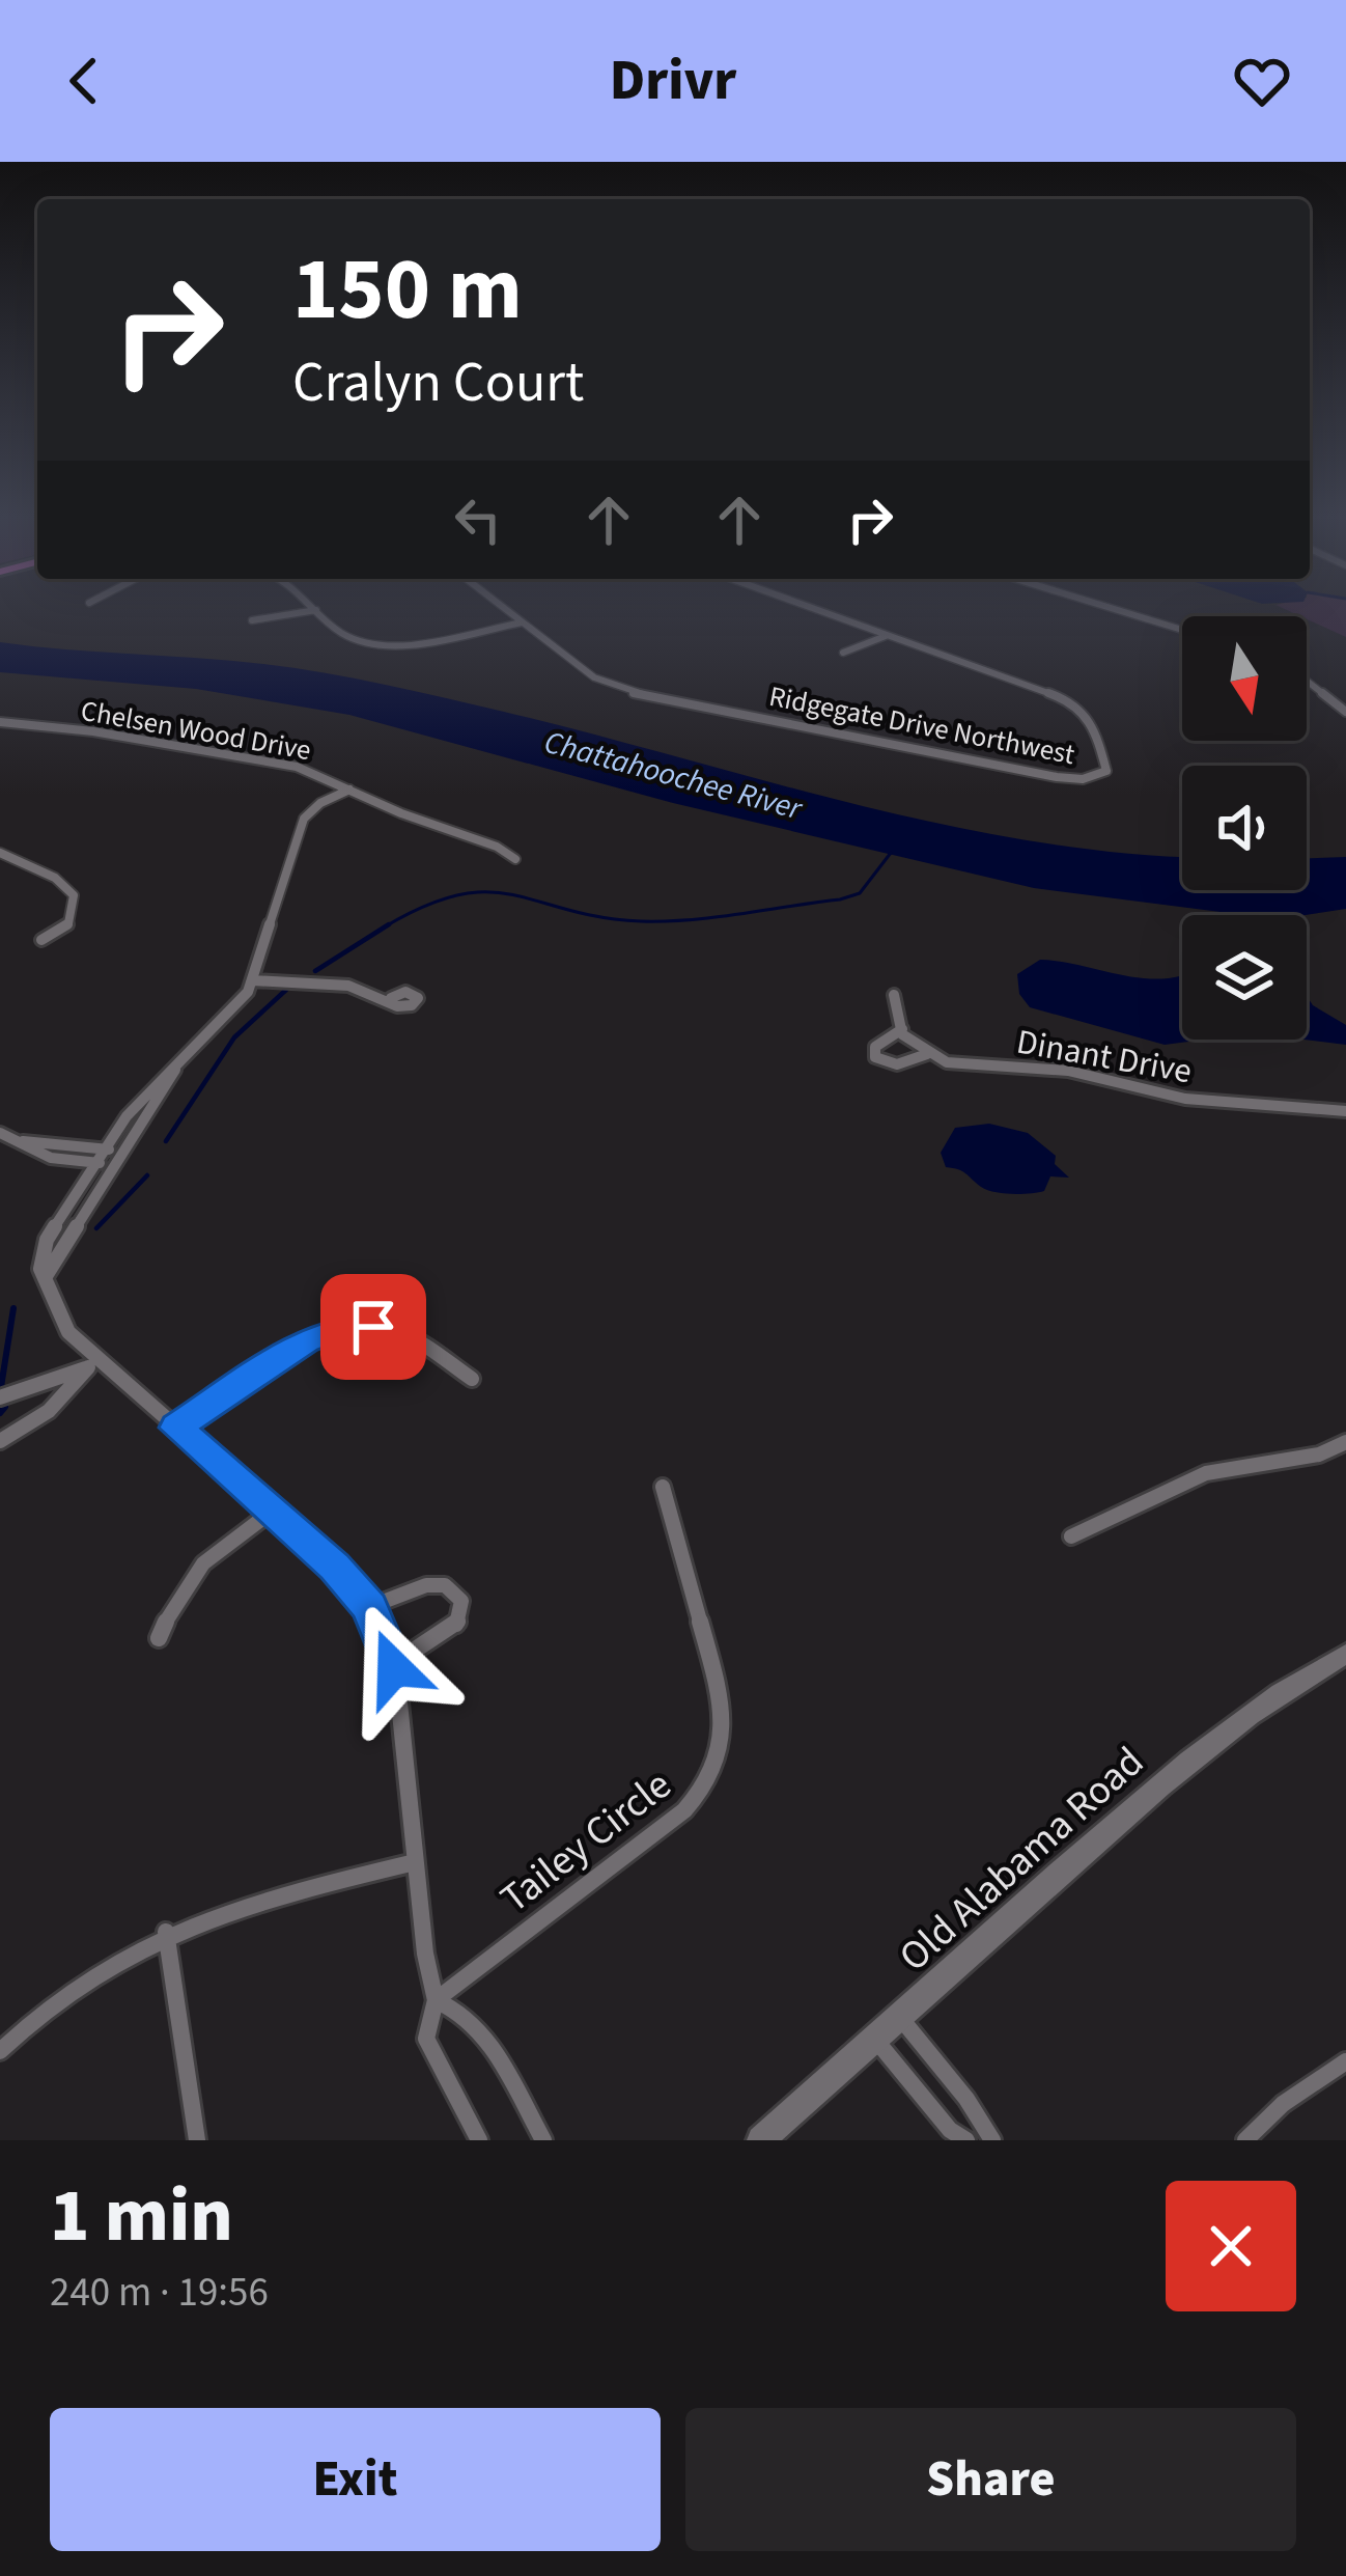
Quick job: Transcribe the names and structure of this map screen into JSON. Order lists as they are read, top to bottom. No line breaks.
{"streets":{"main road":["Old Alabama Road"],"street":["Ridgegate Drive Northwest","Chelsen Wood Drive","Dinant Drive","Tailey Circle"]},"water":["Chattahoochee River"],"north":"bottom","page":{"header":"Drivr","turn":["150 m","Cralyn Court"],"heading":["1 min","240 m · 19:56"],"buttons":["Exit","Share"]}}
